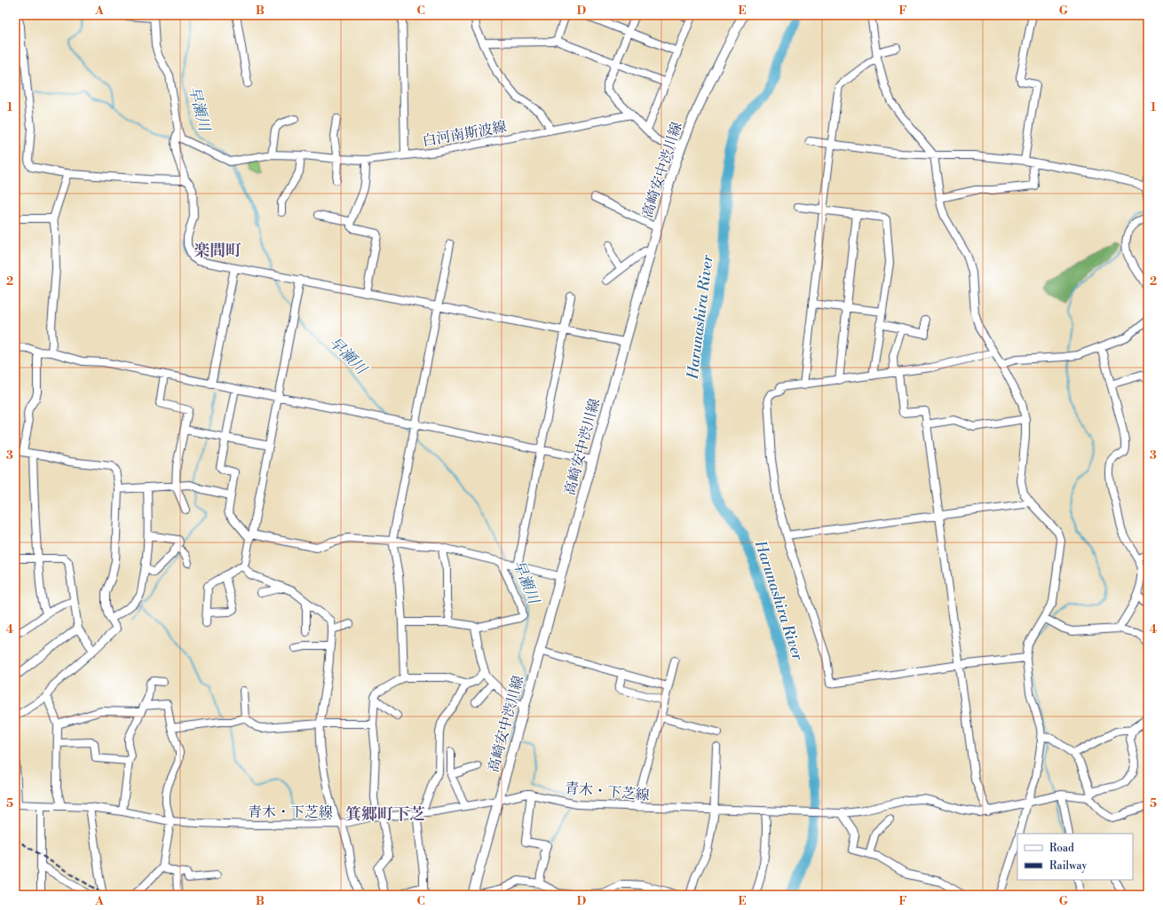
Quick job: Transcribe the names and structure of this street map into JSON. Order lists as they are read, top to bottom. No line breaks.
{"streets":{"main road":["高崎安中渋川線"],"street":["白河南斯波線","青木・下芝線"]},"crossings":[["高崎安中渋川線","青木・下芝線"]],"districts":["楽間町","箕郷町下芝"],"water":["早瀬川","Harunashira River"],"legend":["Road","Railway"],"grid":{"columns":["A","B","C","D","E","F","G"],"rows":["1","2","3","4","5"]}}
